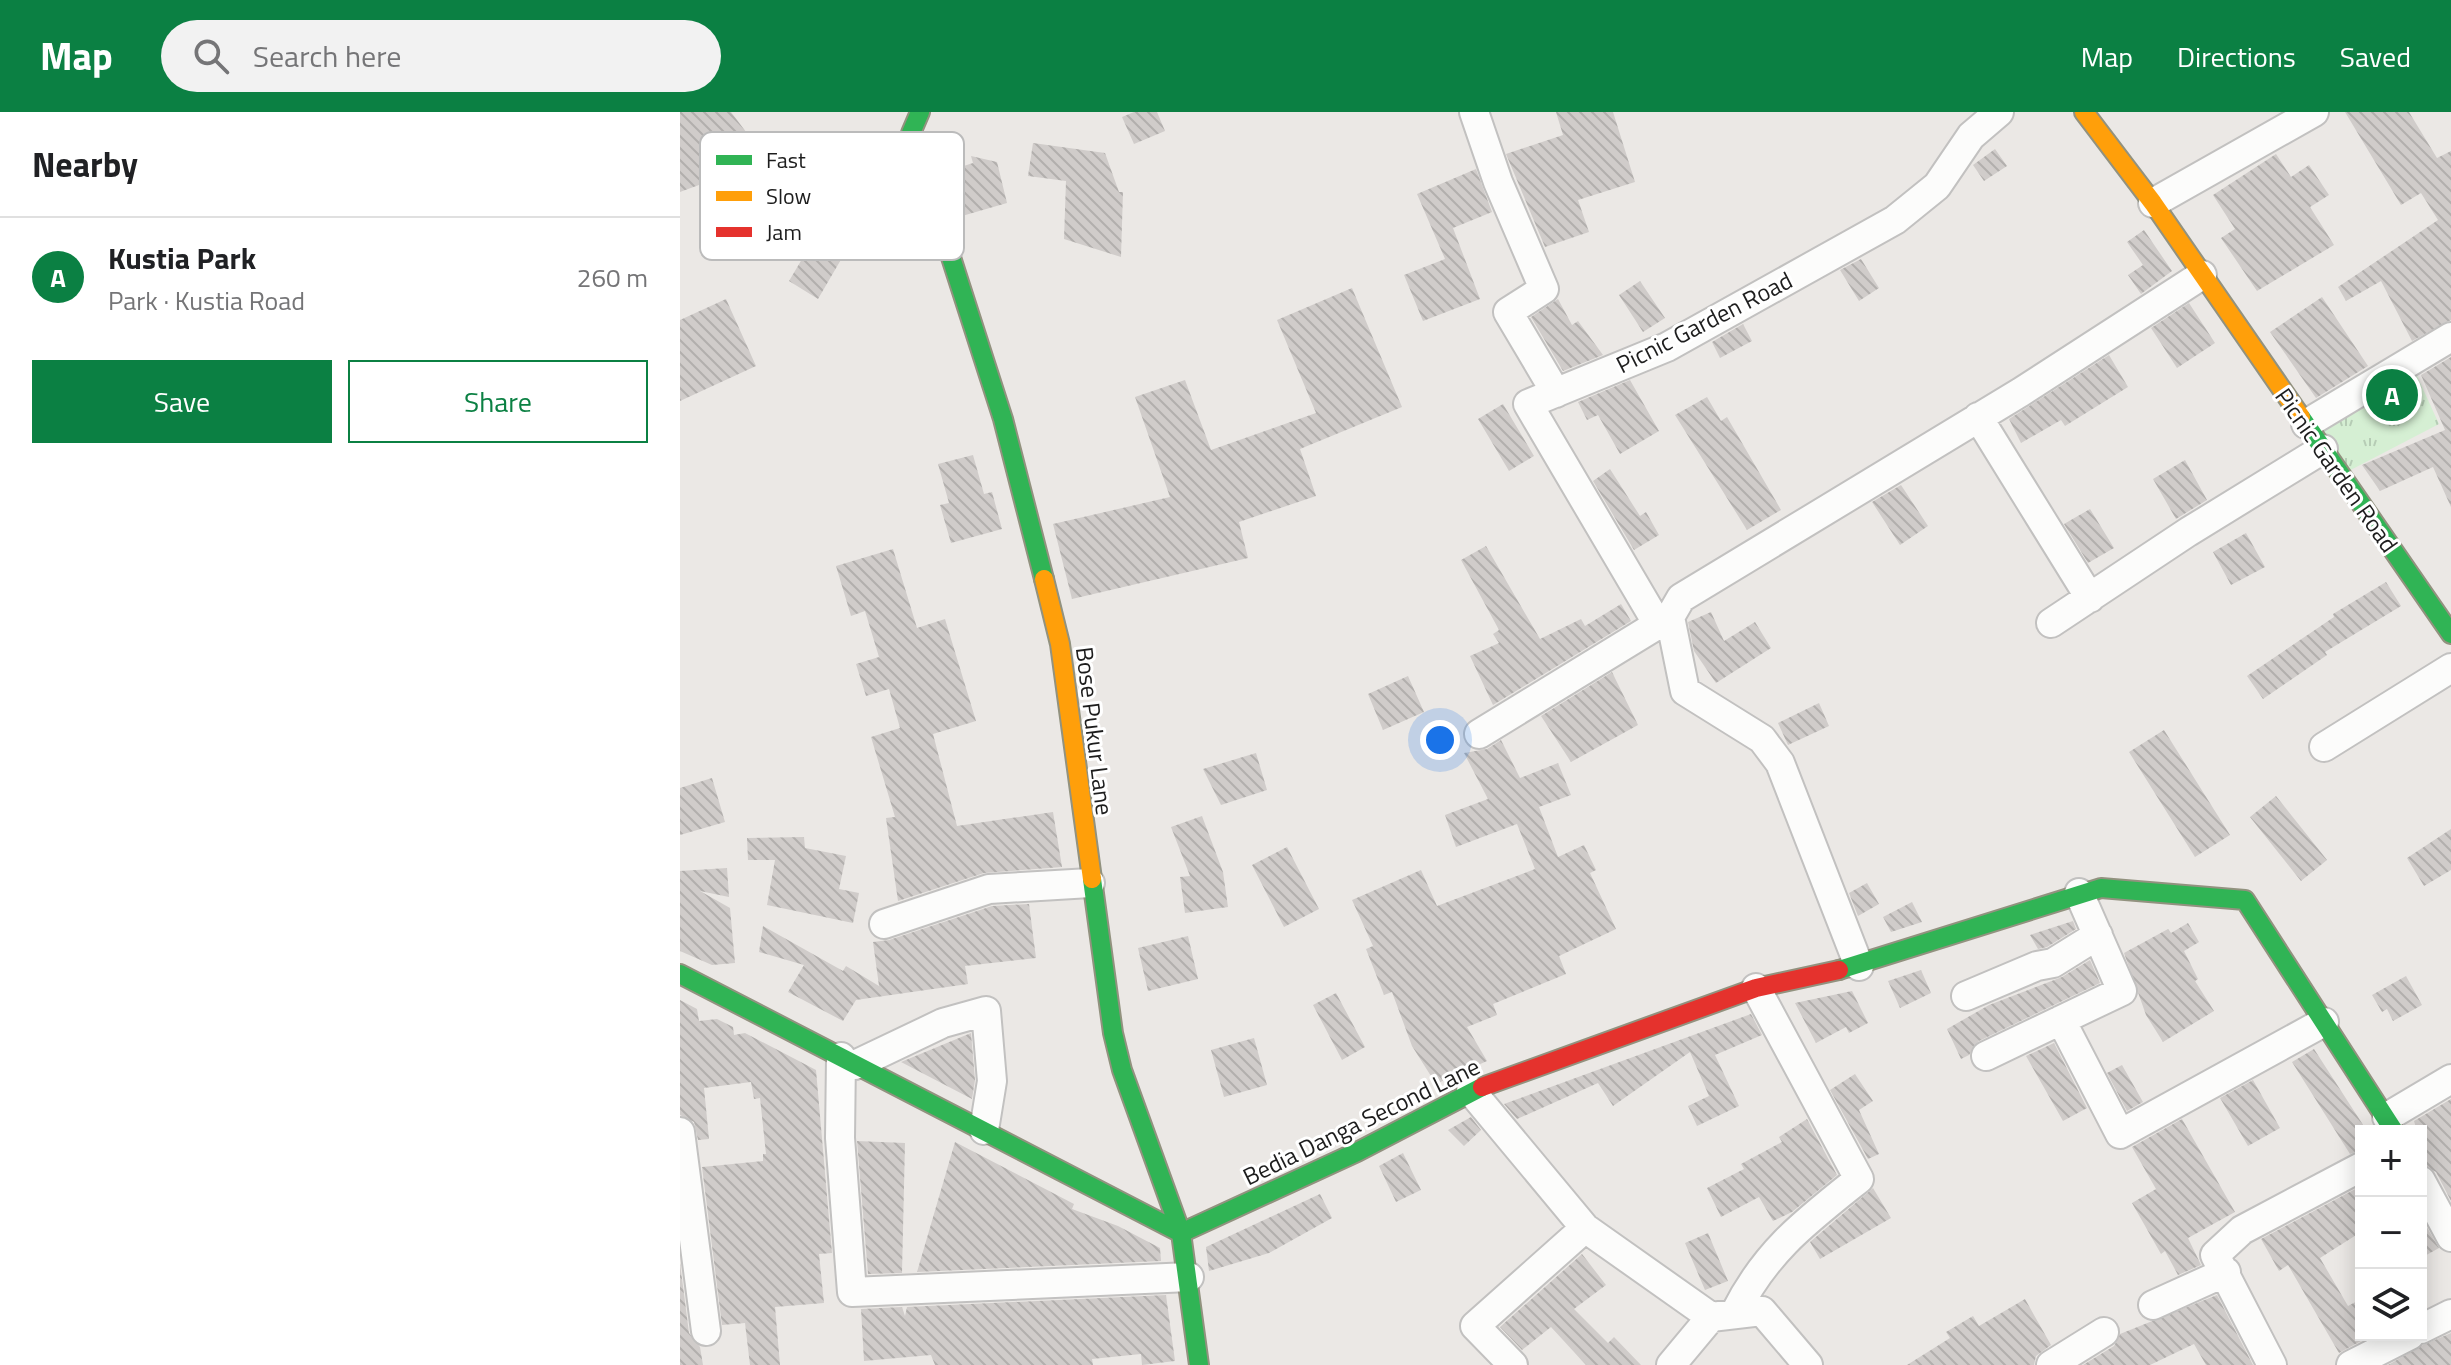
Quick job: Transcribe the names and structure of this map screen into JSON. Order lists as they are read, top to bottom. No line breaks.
{"streets":{"street":["Picnic Garden Road","Bose Pukur Lane","Bedia Danga Second Lane"]},"crossings":[["Bose Pukur Lane","Bedia Danga Second Lane"]],"legend":["Fast","Slow","Jam"],"page":{"header":"Map","search":"Search here","nav":["Map","Directions","Saved"],"heading":"Nearby","list":[{"mark":"A","name":"Kustia Park","note":"Park · Kustia Road","value":"260 m"}],"buttons":["Save","Share"],"pins":"A","map_buttons":["+","−"]}}
